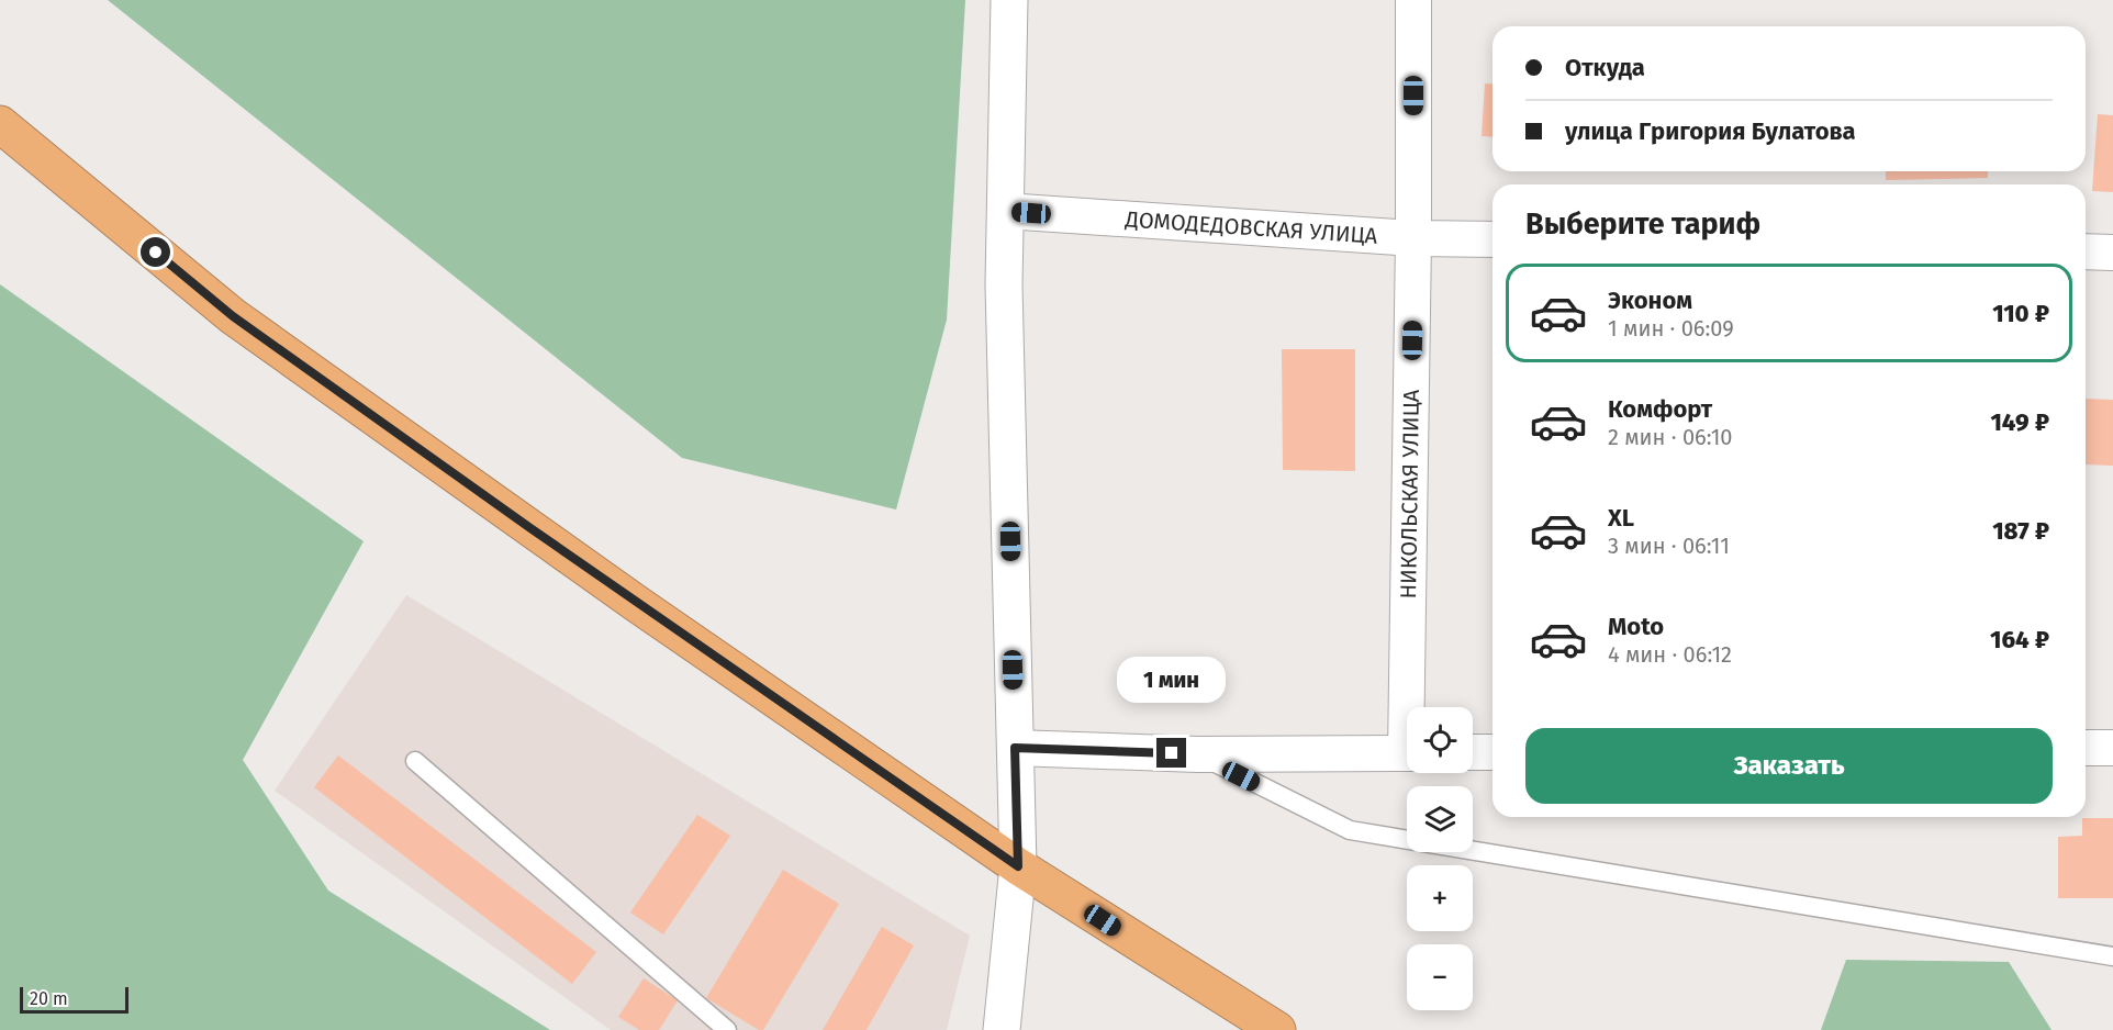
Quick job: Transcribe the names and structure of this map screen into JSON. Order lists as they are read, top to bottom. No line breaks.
{"streets":{"street":["ДОМОДЕДОВСКАЯ УЛИЦА","НИКОЛЬСКАЯ УЛИЦА"]},"crossings":[["ДОМОДЕДОВСКАЯ УЛИЦА","НИКОЛЬСКАЯ УЛИЦА"]],"scale_bar":"20 m","page":{"banner":["Откуда","улица Григория Булатова"],"heading":"Выберите тариф","list":[{"name":"Эконом","note":"1 мин · 06:09","value":"110 ₽"},{"name":"Комфорт","note":"2 мин · 06:10","value":"149 ₽"},{"name":"XL","note":"3 мин · 06:11","value":"187 ₽"},{"name":"Moto","note":"4 мин · 06:12","value":"164 ₽"}],"bubble":"1 мин","map_buttons":["+","−"],"buttons":"Заказать","scale":"20 m"}}
